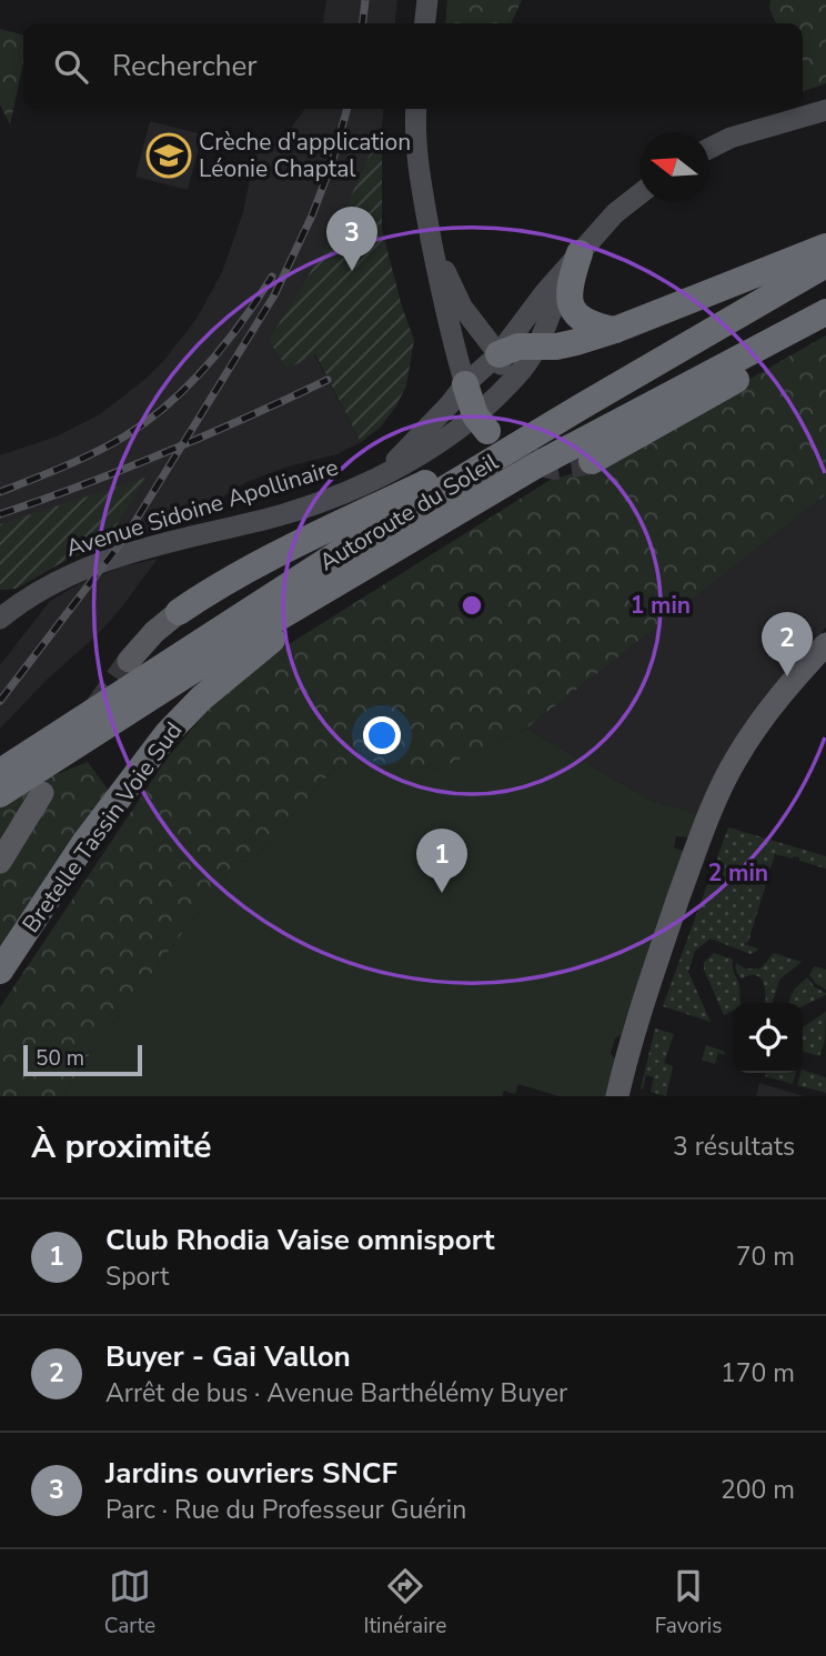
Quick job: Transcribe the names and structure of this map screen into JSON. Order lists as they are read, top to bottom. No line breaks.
{"streets":{"highway":["Autoroute du Soleil","Bretelle Tassin Voie Sud"],"main road":["Avenue Sidoine Apollinaire"]},"crossings":[["Autoroute du Soleil","Bretelle Tassin Voie Sud"]],"places":{"school or university":["Crèche d'application Léonie Chaptal"]},"scale_bar":"50 m","north":"left","page":{"search":"Rechercher","pins":["3","2","1"],"scale":"50 m","heading":["À proximité","3 résultats"],"list":[{"mark":"1","name":"Club Rhodia Vaise omnisport","note":"Sport","value":"70 m"},{"mark":"2","name":"Buyer - Gai Vallon","note":"Arrêt de bus · Avenue Barthélémy Buyer","value":"170 m"},{"mark":"3","name":"Jardins ouvriers SNCF","note":"Parc · Rue du Professeur Guérin","value":"200 m"}],"nav":["Carte","Itinéraire","Favoris"]},"rings":["1 min","2 min"]}
